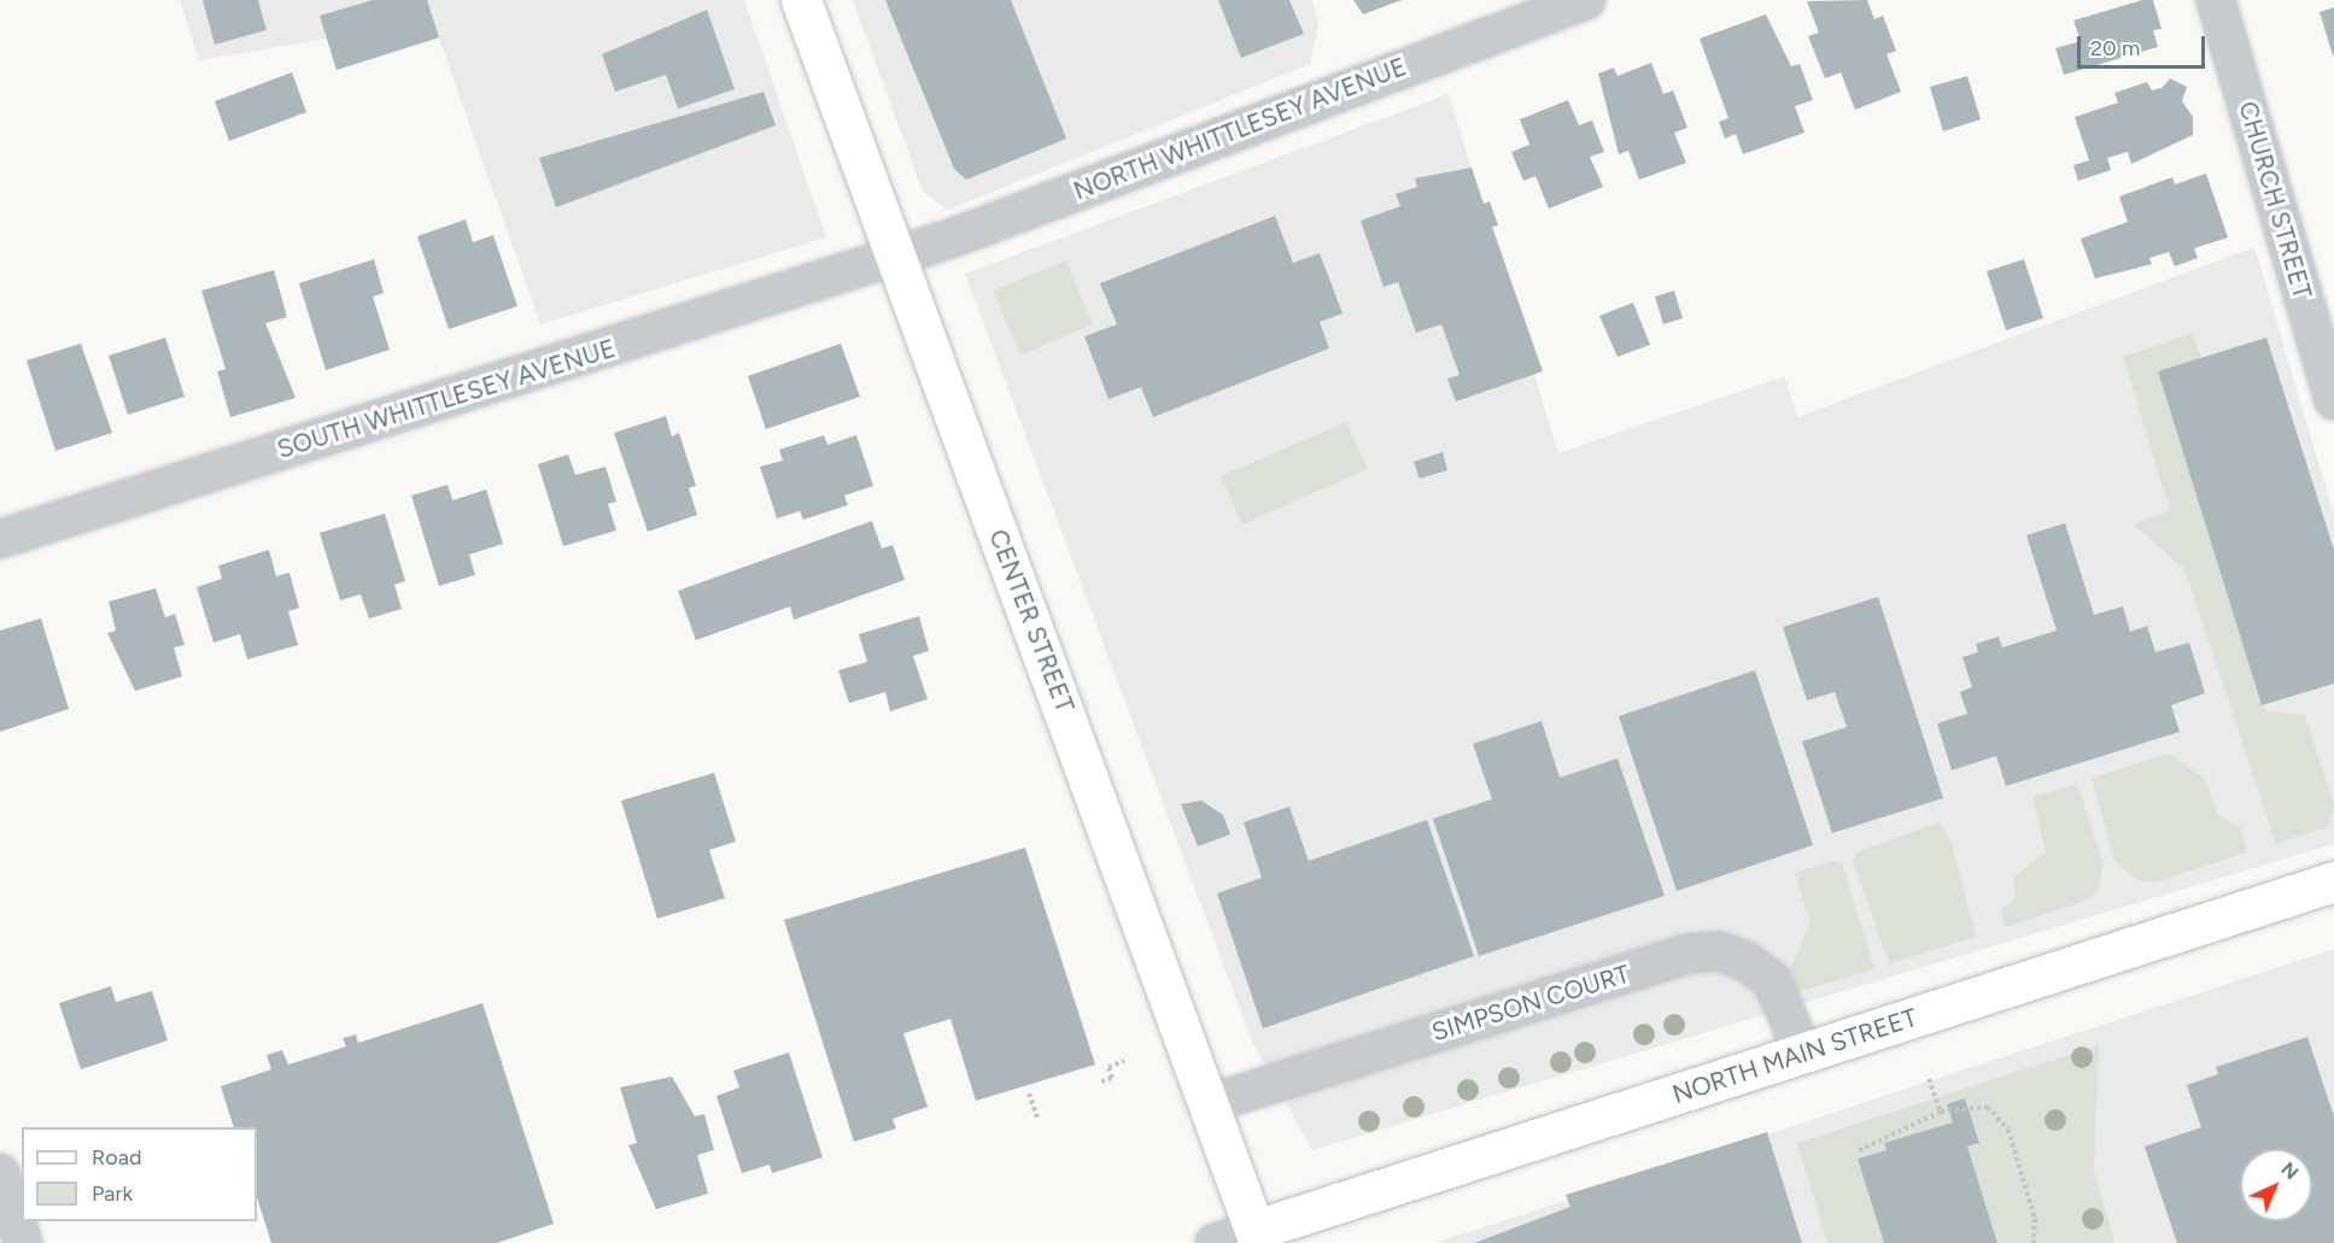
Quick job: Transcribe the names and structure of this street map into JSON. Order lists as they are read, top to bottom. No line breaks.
{"streets":{"main road":["CENTER STREET","NORTH MAIN STREET"],"street":["NORTH WHITTLESEY AVENUE","CHURCH STREET","SOUTH WHITTLESEY AVENUE","SIMPSON COURT"]},"crossings":[["NORTH WHITTLESEY AVENUE","SOUTH WHITTLESEY AVENUE"],["NORTH WHITTLESEY AVENUE","CENTER STREET"],["SOUTH WHITTLESEY AVENUE","CENTER STREET"],["CENTER STREET","SIMPSON COURT"],["CENTER STREET","NORTH MAIN STREET"],["SIMPSON COURT","NORTH MAIN STREET"]],"legend":["Road","Park"],"scale_bar":"20 m","north":"top right"}
